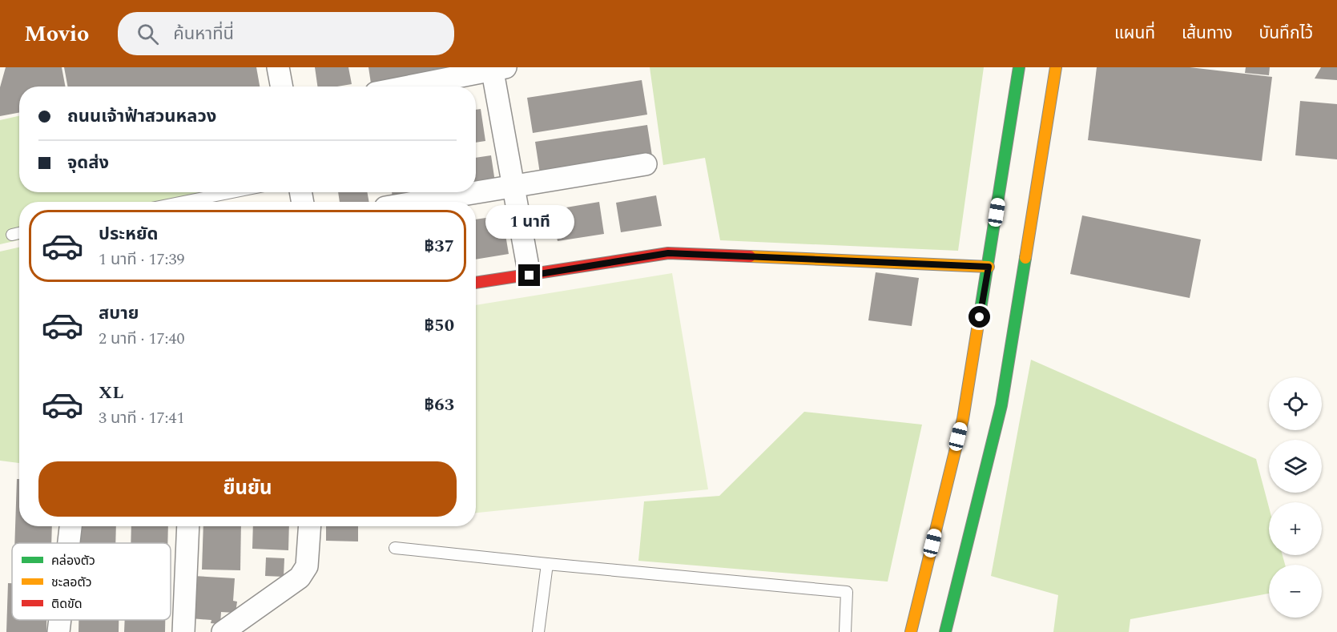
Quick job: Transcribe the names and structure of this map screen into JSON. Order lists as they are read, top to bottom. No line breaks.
{"legend":["คล่องตัว","ชะลอตัว","ติดขัด"],"page":{"header":"Movio","search":"ค้นหาที่นี่","nav":["แผนที่","เส้นทาง","บันทึกไว้"],"banner":["ถนนเจ้าฟ้าสวนหลวง","จุดส่ง"],"bubble":"1 นาที","list":[{"name":"ประหยัด","note":"1 นาที · 17:39","value":"฿37"},{"name":"สบาย","note":"2 นาที · 17:40","value":"฿50"},{"name":"XL","note":"3 นาที · 17:41","value":"฿63"}],"map_buttons":["+","−"],"buttons":"ยืนยัน"}}
